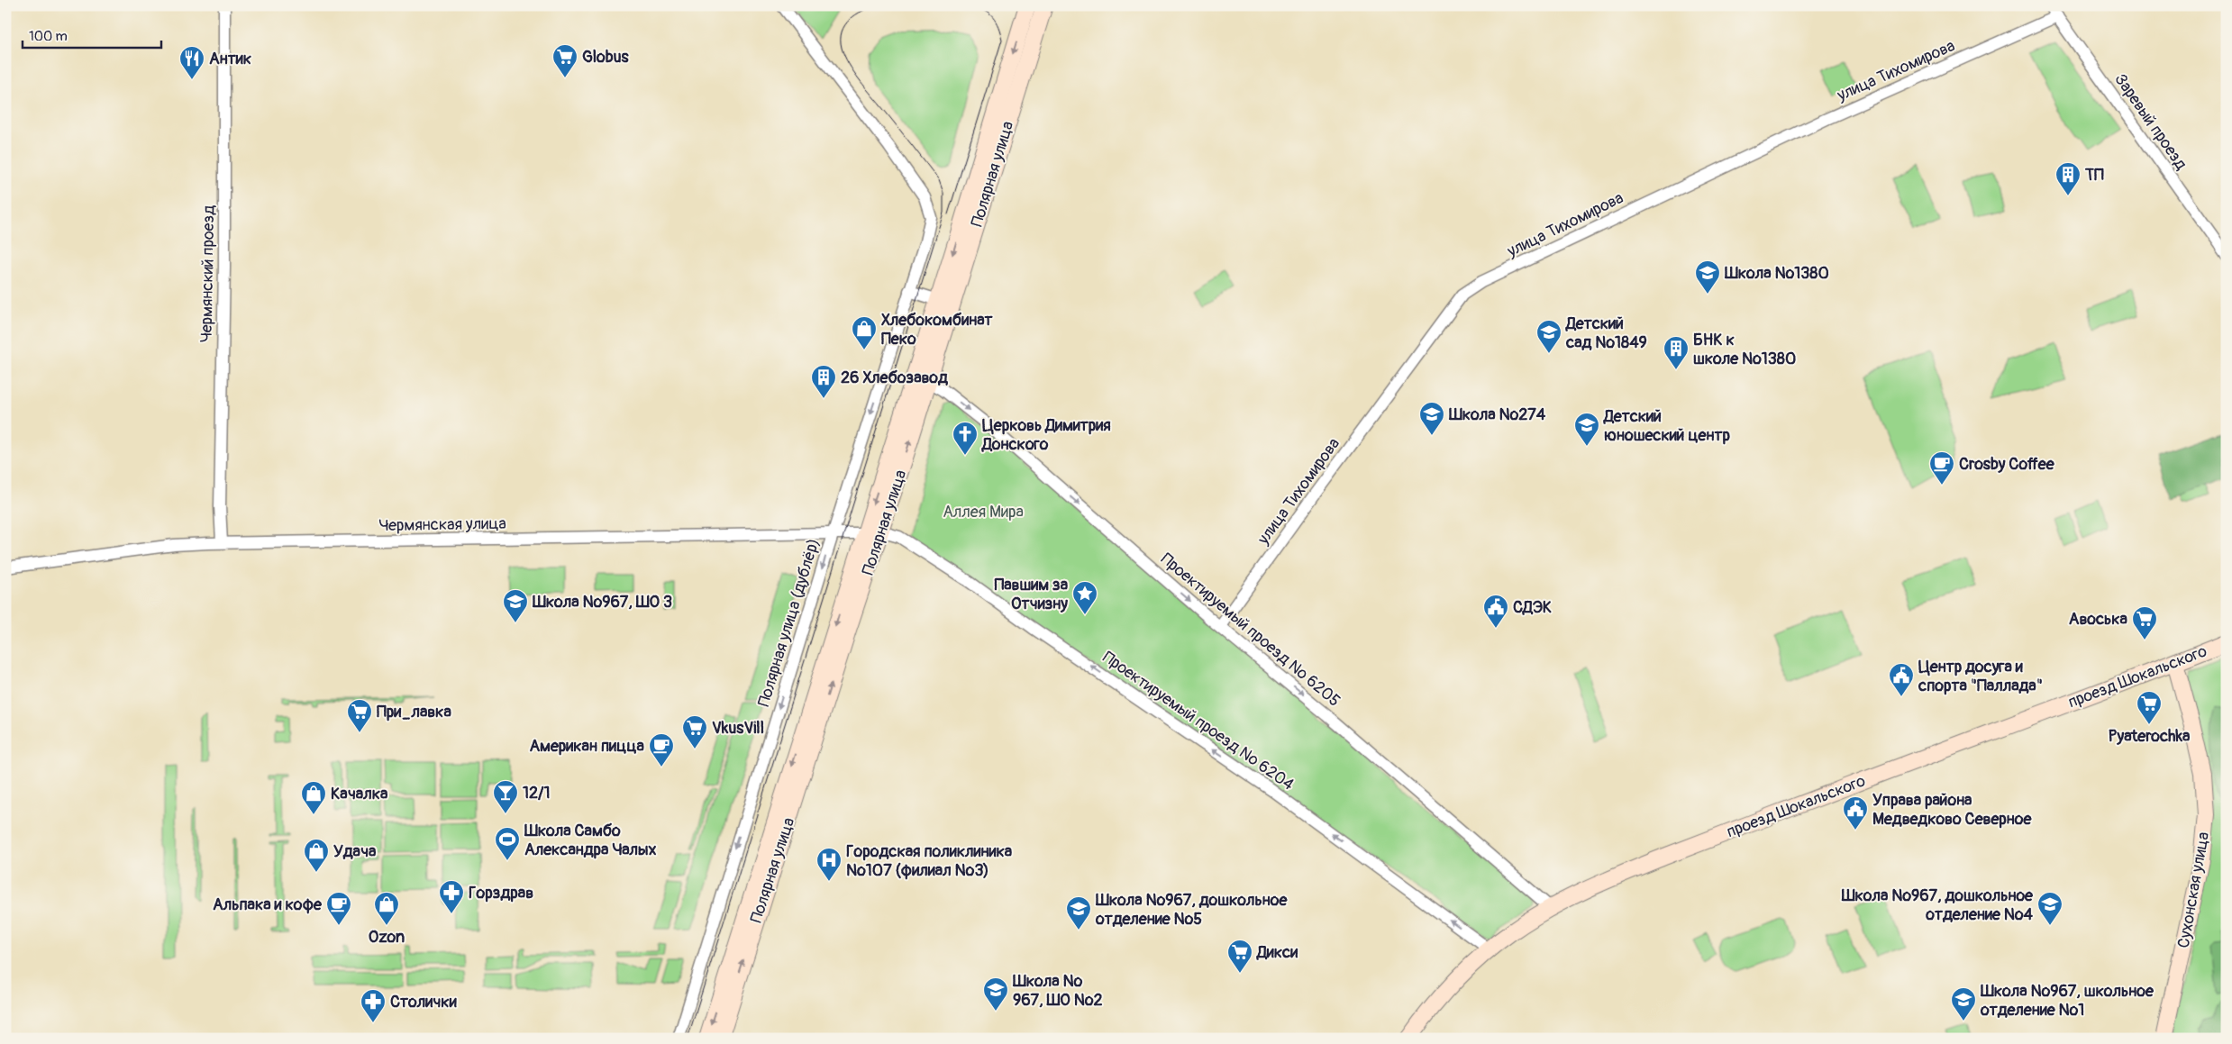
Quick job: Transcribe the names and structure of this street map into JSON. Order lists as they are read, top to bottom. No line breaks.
{"streets":{"main road":["Полярная улица","проезд Шокальского","Сухонская улица"],"street":["улица Тихомирова","Заревый проезд","Чермянский проезд","Чермянская улица","Полярная улица (дублёр)","Проектируемый проезд № 6205","Проектируемый проезд № 6204"]},"crossings":[["улица Тихомирова","Заревый проезд"],["улица Тихомирова","Проектируемый проезд № 6205"],["Полярная улица","Чермянская улица"],["Полярная улица","Проектируемый проезд № 6205"],["Полярная улица","Проектируемый проезд № 6204"],["Чермянский проезд","Чермянская улица"],["Чермянская улица","Полярная улица (дублёр)"],["Чермянская улица","Проектируемый проезд № 6204"],["Проектируемый проезд № 6205","проезд Шокальского"],["проезд Шокальского","Проектируемый проезд № 6204"],["проезд Шокальского","Сухонская улица"]],"one_way":["Полярная улица (дублёр)","Проектируемый проезд № 6205","Проектируемый проезд № 6204"],"parks":["Аллея Мира"],"places":{"supermarket":["Globus","Авоська","Pyaterochka","При_лавка","VkusVill","Дикси"],"restaurant":["Антик"],"building":["ТП","БНК к школе №1380","26 Хлебозавод"],"school or university":["Школа №1380","Детский сад №1849","Школа №274","Детский юношеский центр","Школа №967, ШО 3","Школа №967, дошкольное отделение №4","Школа №967, дошкольное отделение №5","Школа № 967, ШО №2","Школа №967, школьное отделение №1"],"shop":["Хлебокомбинат Пеко","Качалка","Удача","Ozon"],"church":["Церковь Димитрия Донского"],"cafe":["Crosby Coffee","Американ пицца","Альпака и кофе"],"place":["Павшим за Отчизну"],"public building":["СДЭК","Центр досуга и спорта \"Паллада\"","Управа района Медведково Северное"],"bar":["12/1"],"sports":["Школа Самбо Александра Чалых"],"hospital":["Городская поликлиника №107 (филиал №3)"],"pharmacy":["Горздрав","Столички"]},"scale_bar":"100 m"}
